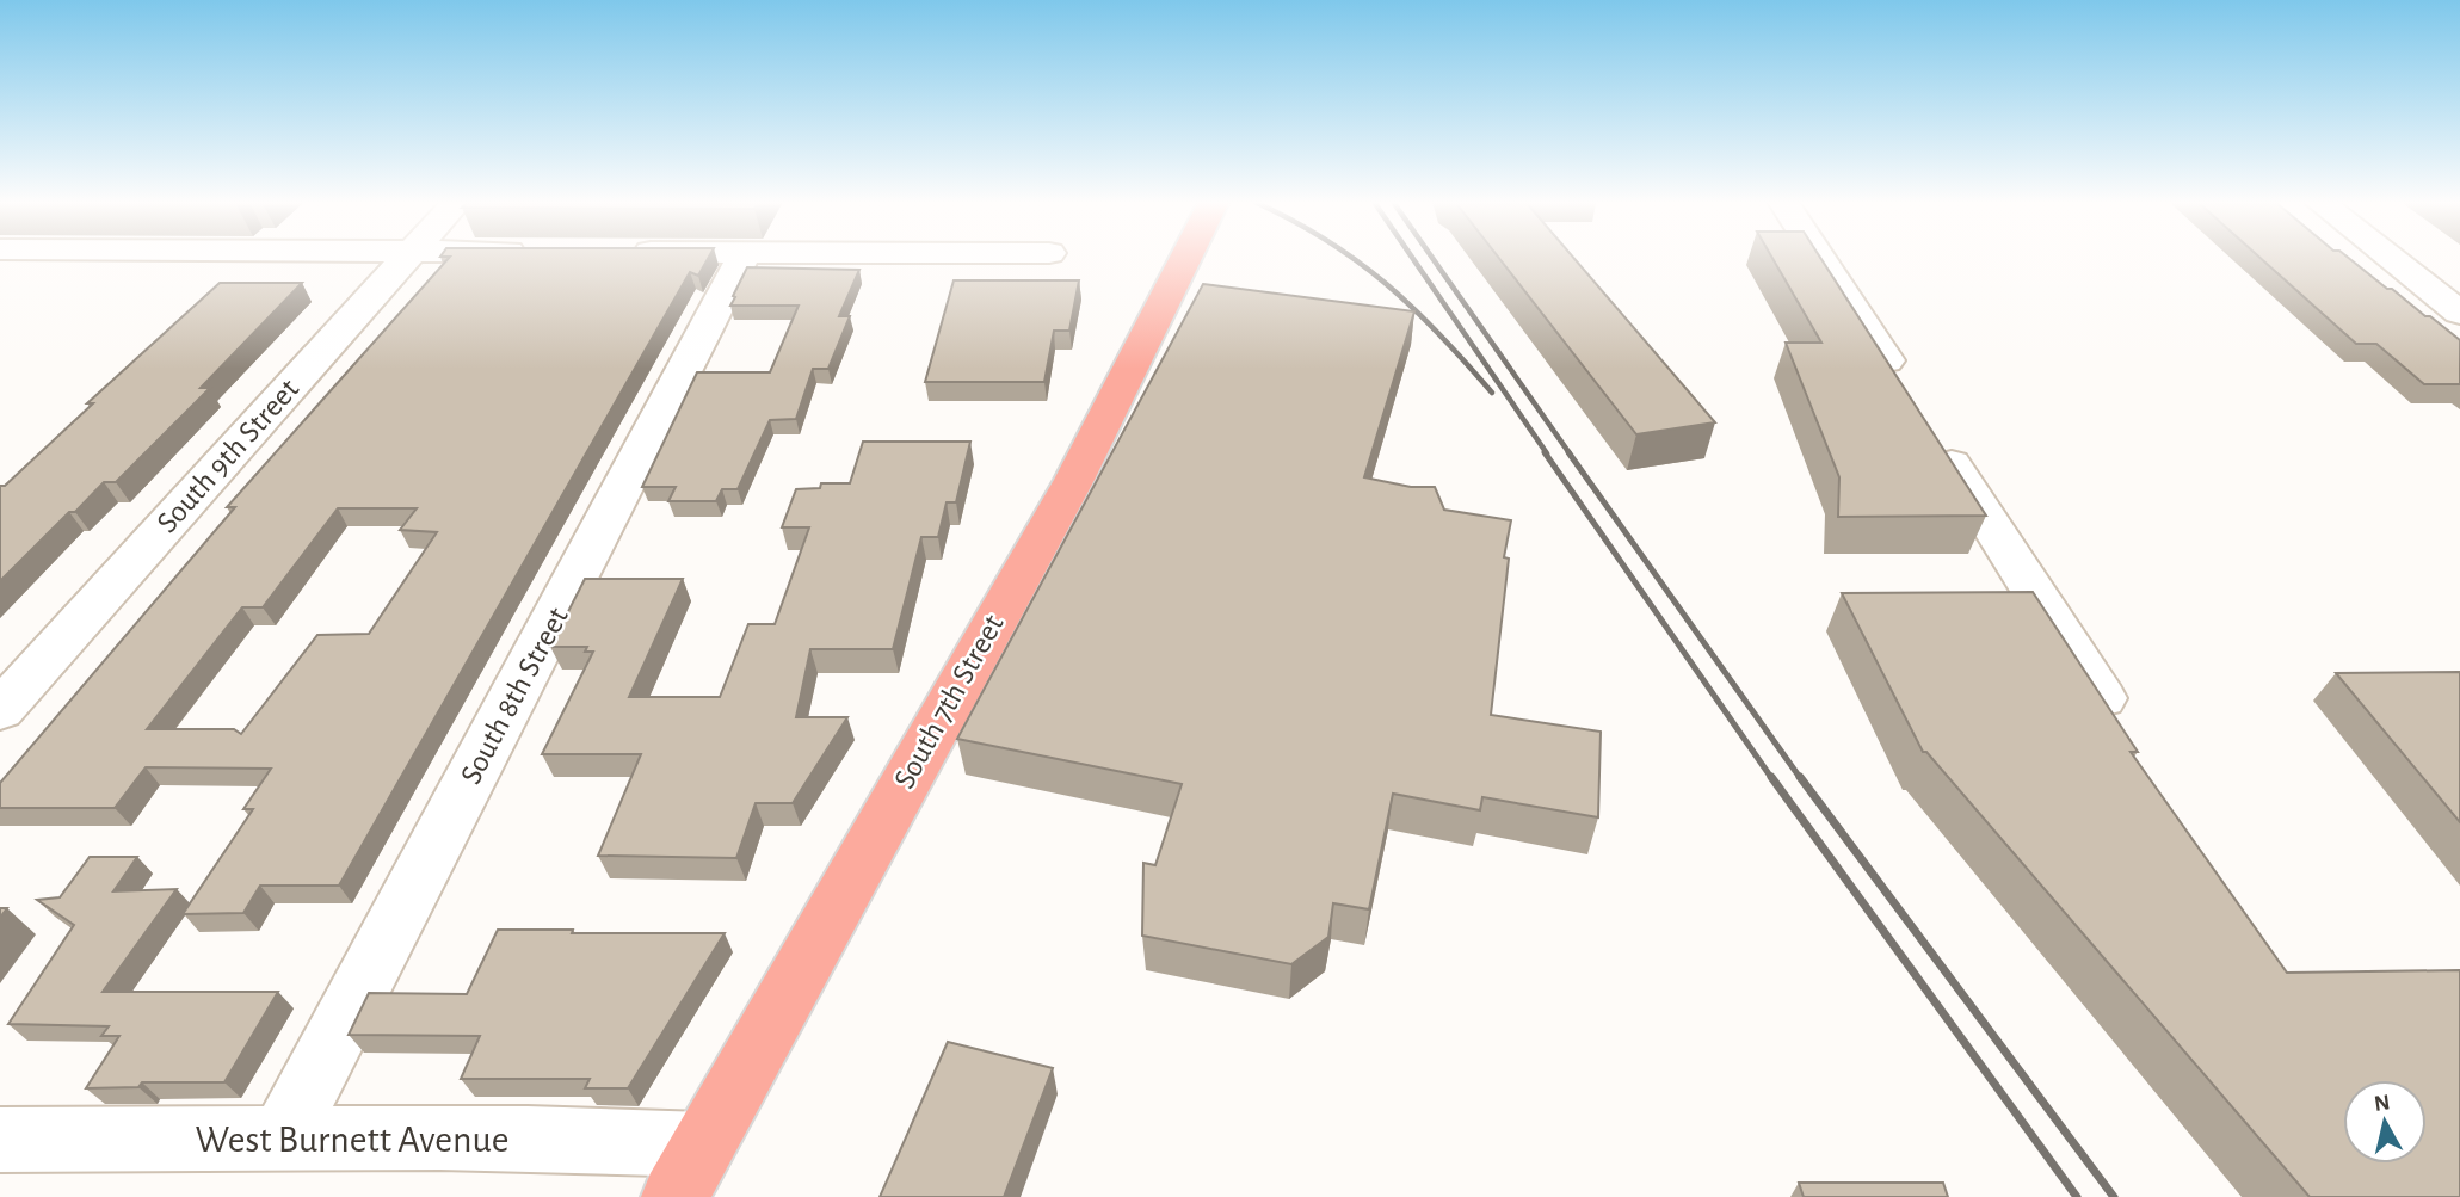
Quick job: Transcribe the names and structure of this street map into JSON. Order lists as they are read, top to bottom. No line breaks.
{"streets":{"main road":["South 7th Street"],"street":["South 9th Street","South 8th Street","West Burnett Avenue"]},"crossings":[["South 8th Street","West Burnett Avenue"],["South 7th Street","West Burnett Avenue"]],"north":"top"}
